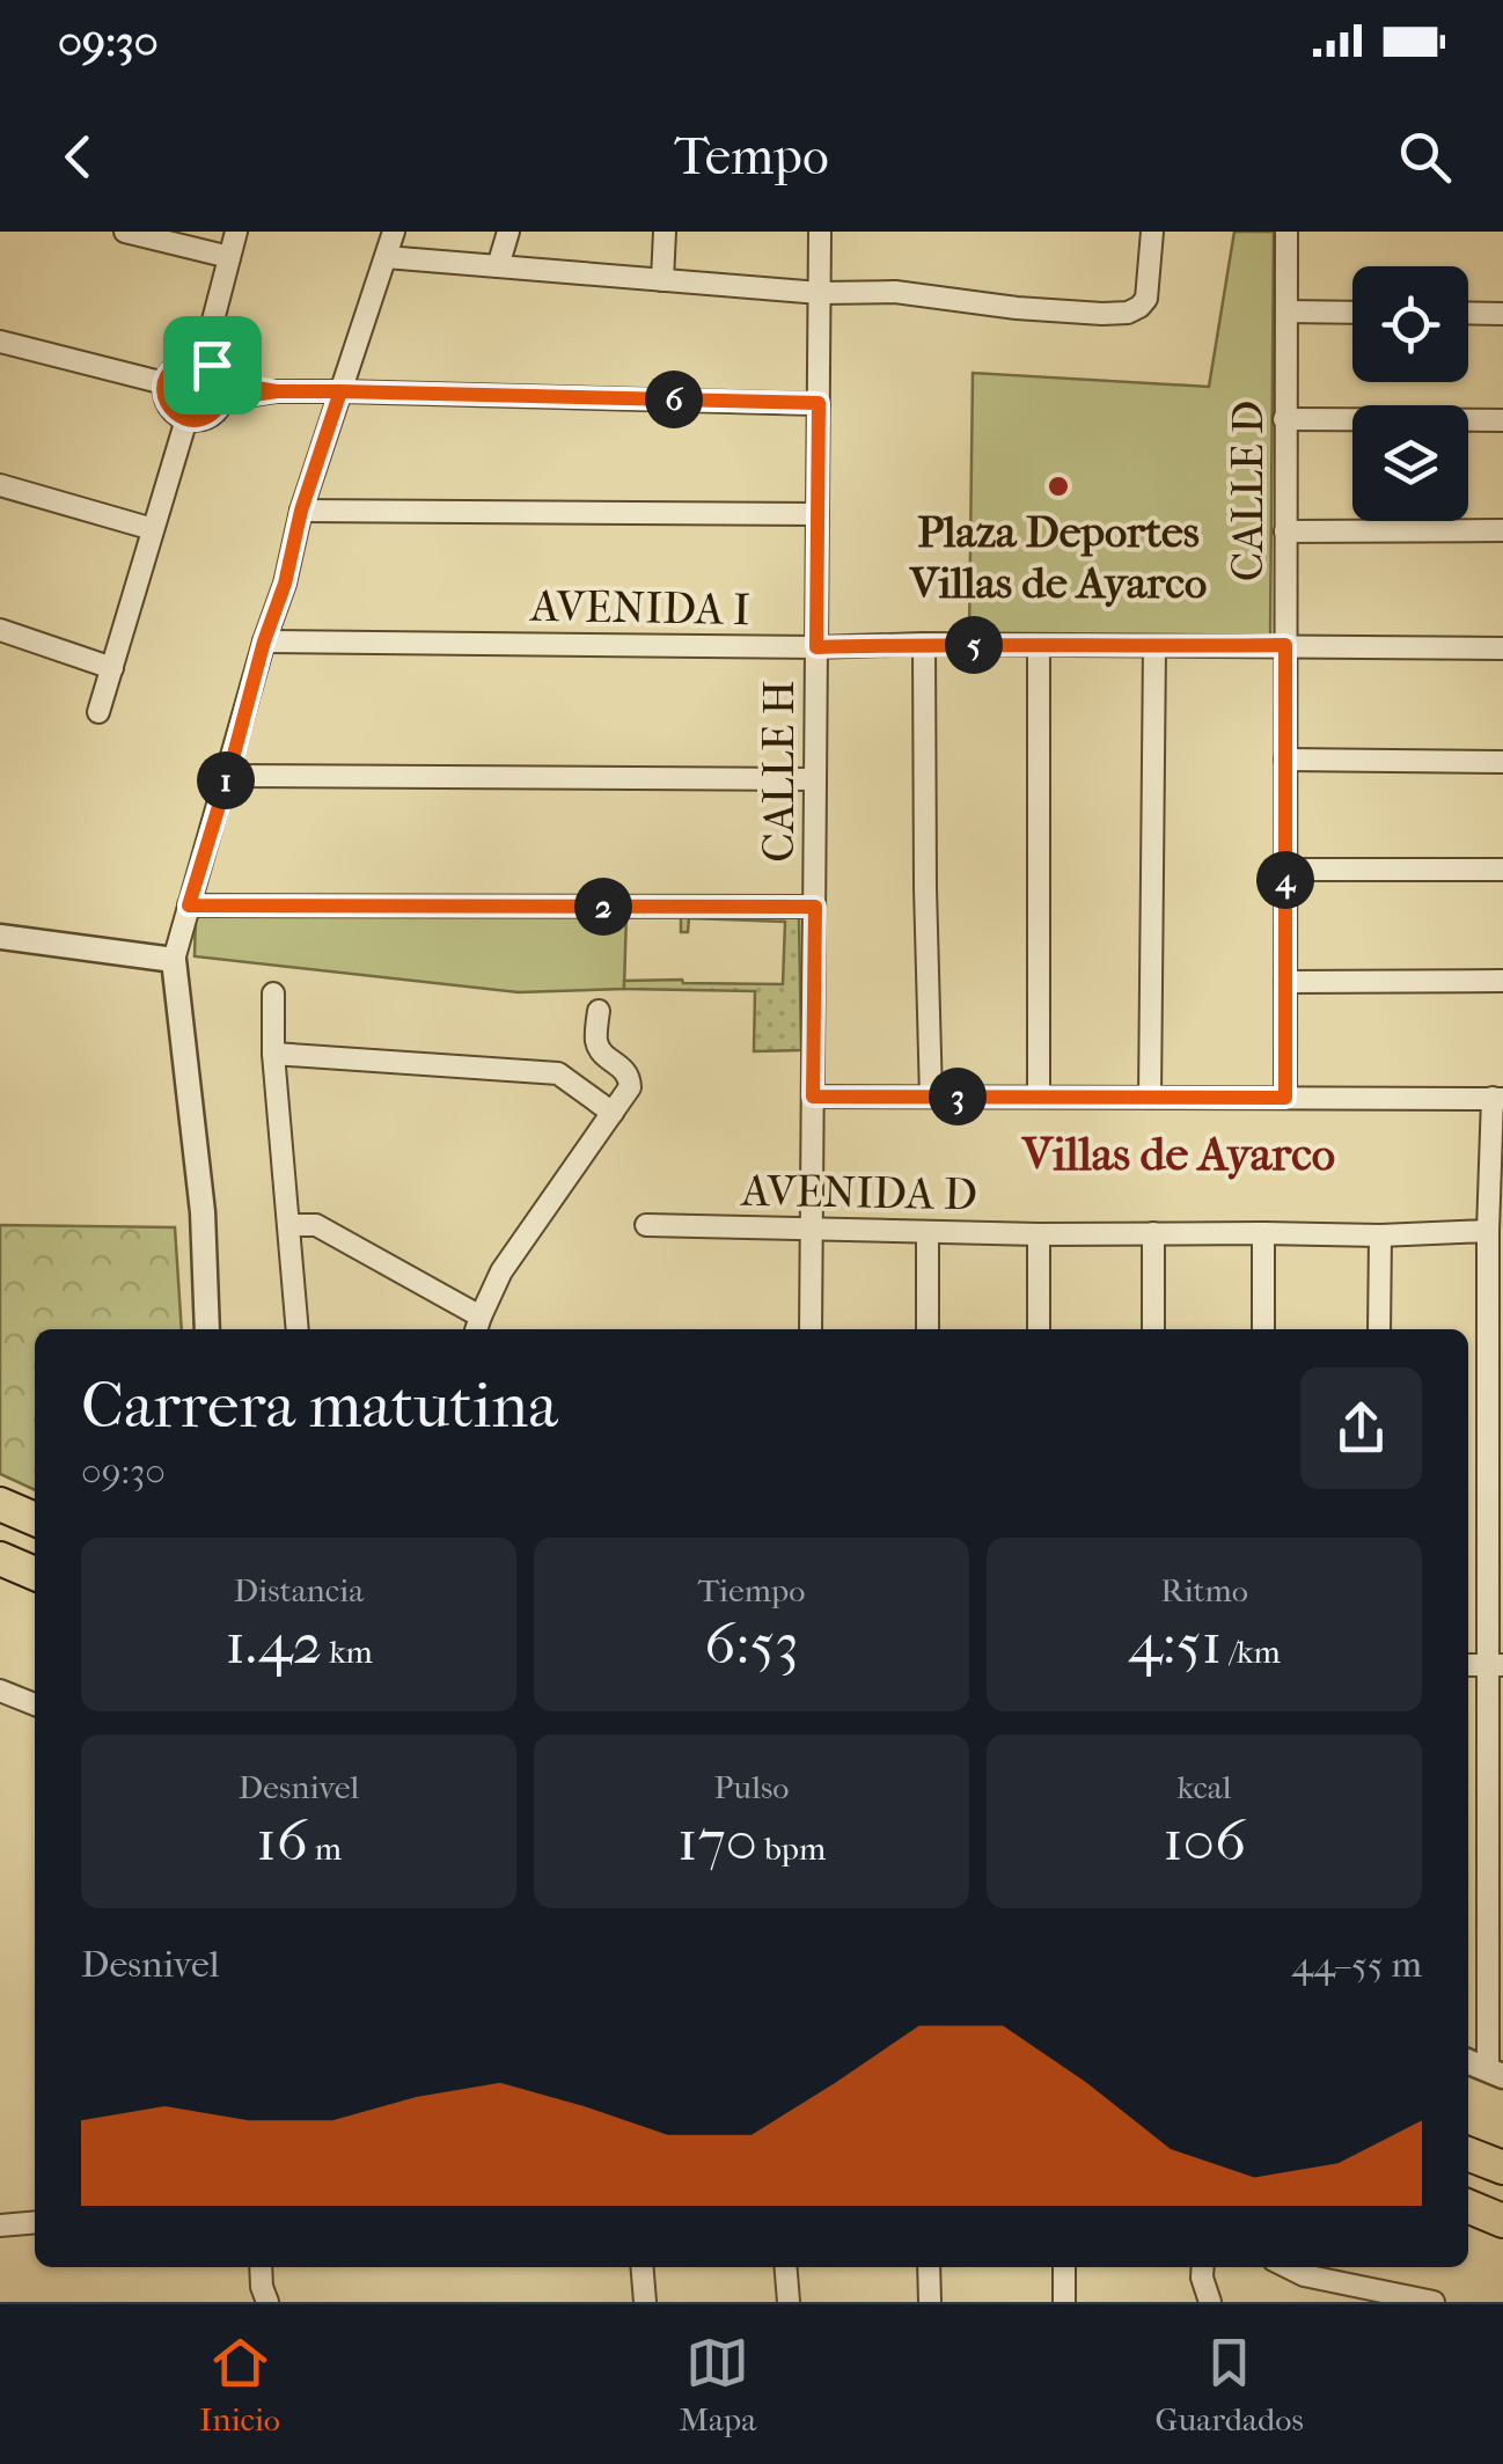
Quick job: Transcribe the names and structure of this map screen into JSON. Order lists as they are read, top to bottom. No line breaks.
{"streets":{"street":["CALLE D","AVENIDA I","CALLE H","AVENIDA D"]},"crossings":[["CALLE D","AVENIDA I"],["AVENIDA I","CALLE H"],["CALLE H","AVENIDA D"]],"districts":["Villas de Ayarco"],"places":["Plaza Deportes Villas de Ayarco"],"page":{"status":"09:30","header":"Tempo","pins":["6","5","1","4","2","3"],"heading":["Carrera matutina","09:30"],"stats":[["Distancia","1.42 km"],["Tiempo","6:53"],["Ritmo","4:51 /km"],["Desnivel","16 m"],["Pulso","170 bpm"],["kcal","106"]],"chart":["Desnivel","44–55 m"],"tabs":["Inicio","Mapa","Guardados"]}}
